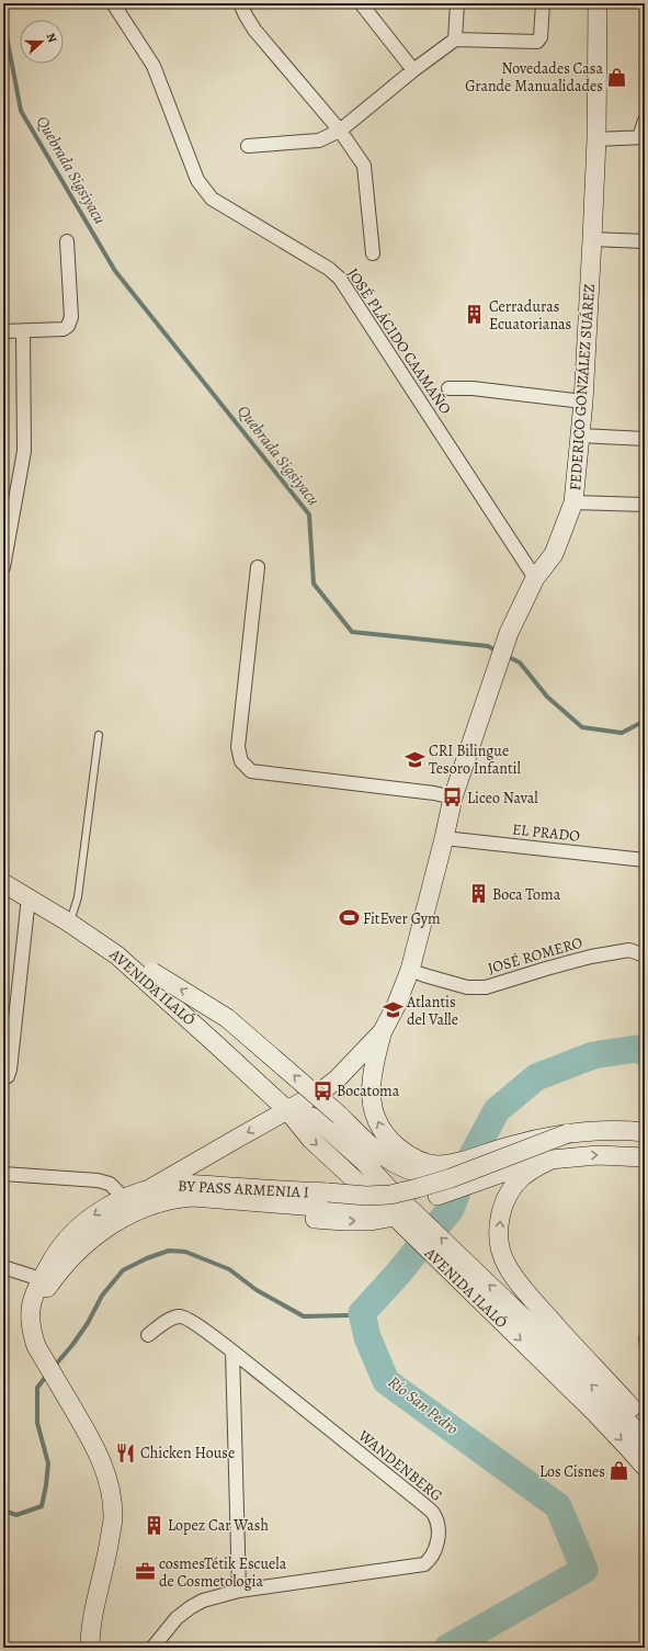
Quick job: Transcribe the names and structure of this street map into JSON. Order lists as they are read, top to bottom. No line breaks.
{"streets":{"street":["JOSÉ PLÁCIDO CAAMAÑO","FEDERICO GONZÁLEZ SUÁREZ","EL PRADO","JOSÉ ROMERO","AVENIDA ILALÓ","BY PASS ARMENIA I","WANDENBERG"]},"crossings":[["JOSÉ PLÁCIDO CAAMAÑO","FEDERICO GONZÁLEZ SUÁREZ"],["FEDERICO GONZÁLEZ SUÁREZ","EL PRADO"],["FEDERICO GONZÁLEZ SUÁREZ","JOSÉ ROMERO"],["FEDERICO GONZÁLEZ SUÁREZ","AVENIDA ILALÓ"],["FEDERICO GONZÁLEZ SUÁREZ","BY PASS ARMENIA I"]],"water":["Quebrada Sigsiyacu","Río San Pedro"],"places":{"shop":["Novedades Casa Grande Manualidades","Los Cisnes"],"building":["Cerraduras Ecuatorianas","Boca Toma","Lopez Car Wash"],"school or university":["CRI Bilingue Tesoro Infantil","Atlantis del Valle"],"bus stop":["Liceo Naval","Bocatoma"],"sports":["FitEver Gym"],"restaurant":["Chicken House"],"office":["cosmesTétik Escuela de Cosmetologia"]},"north":"right"}
